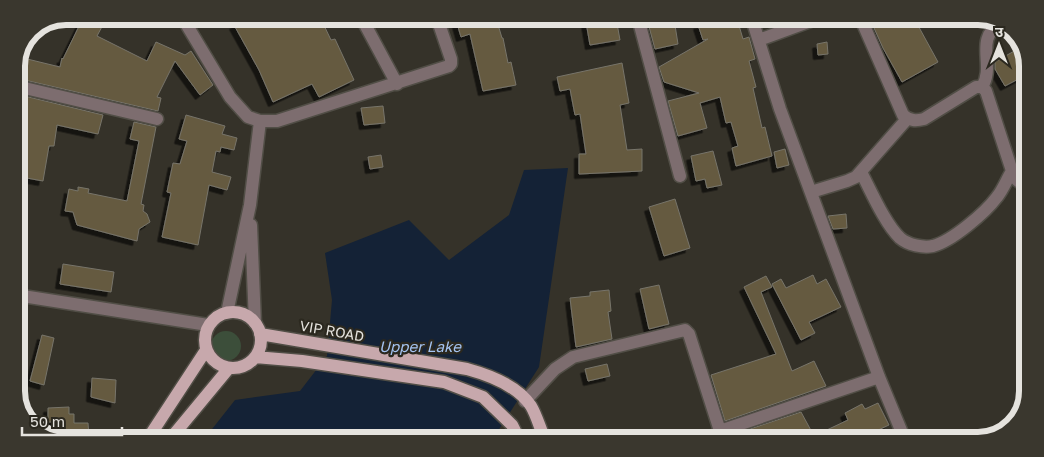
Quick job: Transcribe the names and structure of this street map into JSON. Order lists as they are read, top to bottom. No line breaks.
{"streets":{"main road":["VIP ROAD"]},"water":["Upper Lake"],"scale_bar":"50 m","north":"top"}
